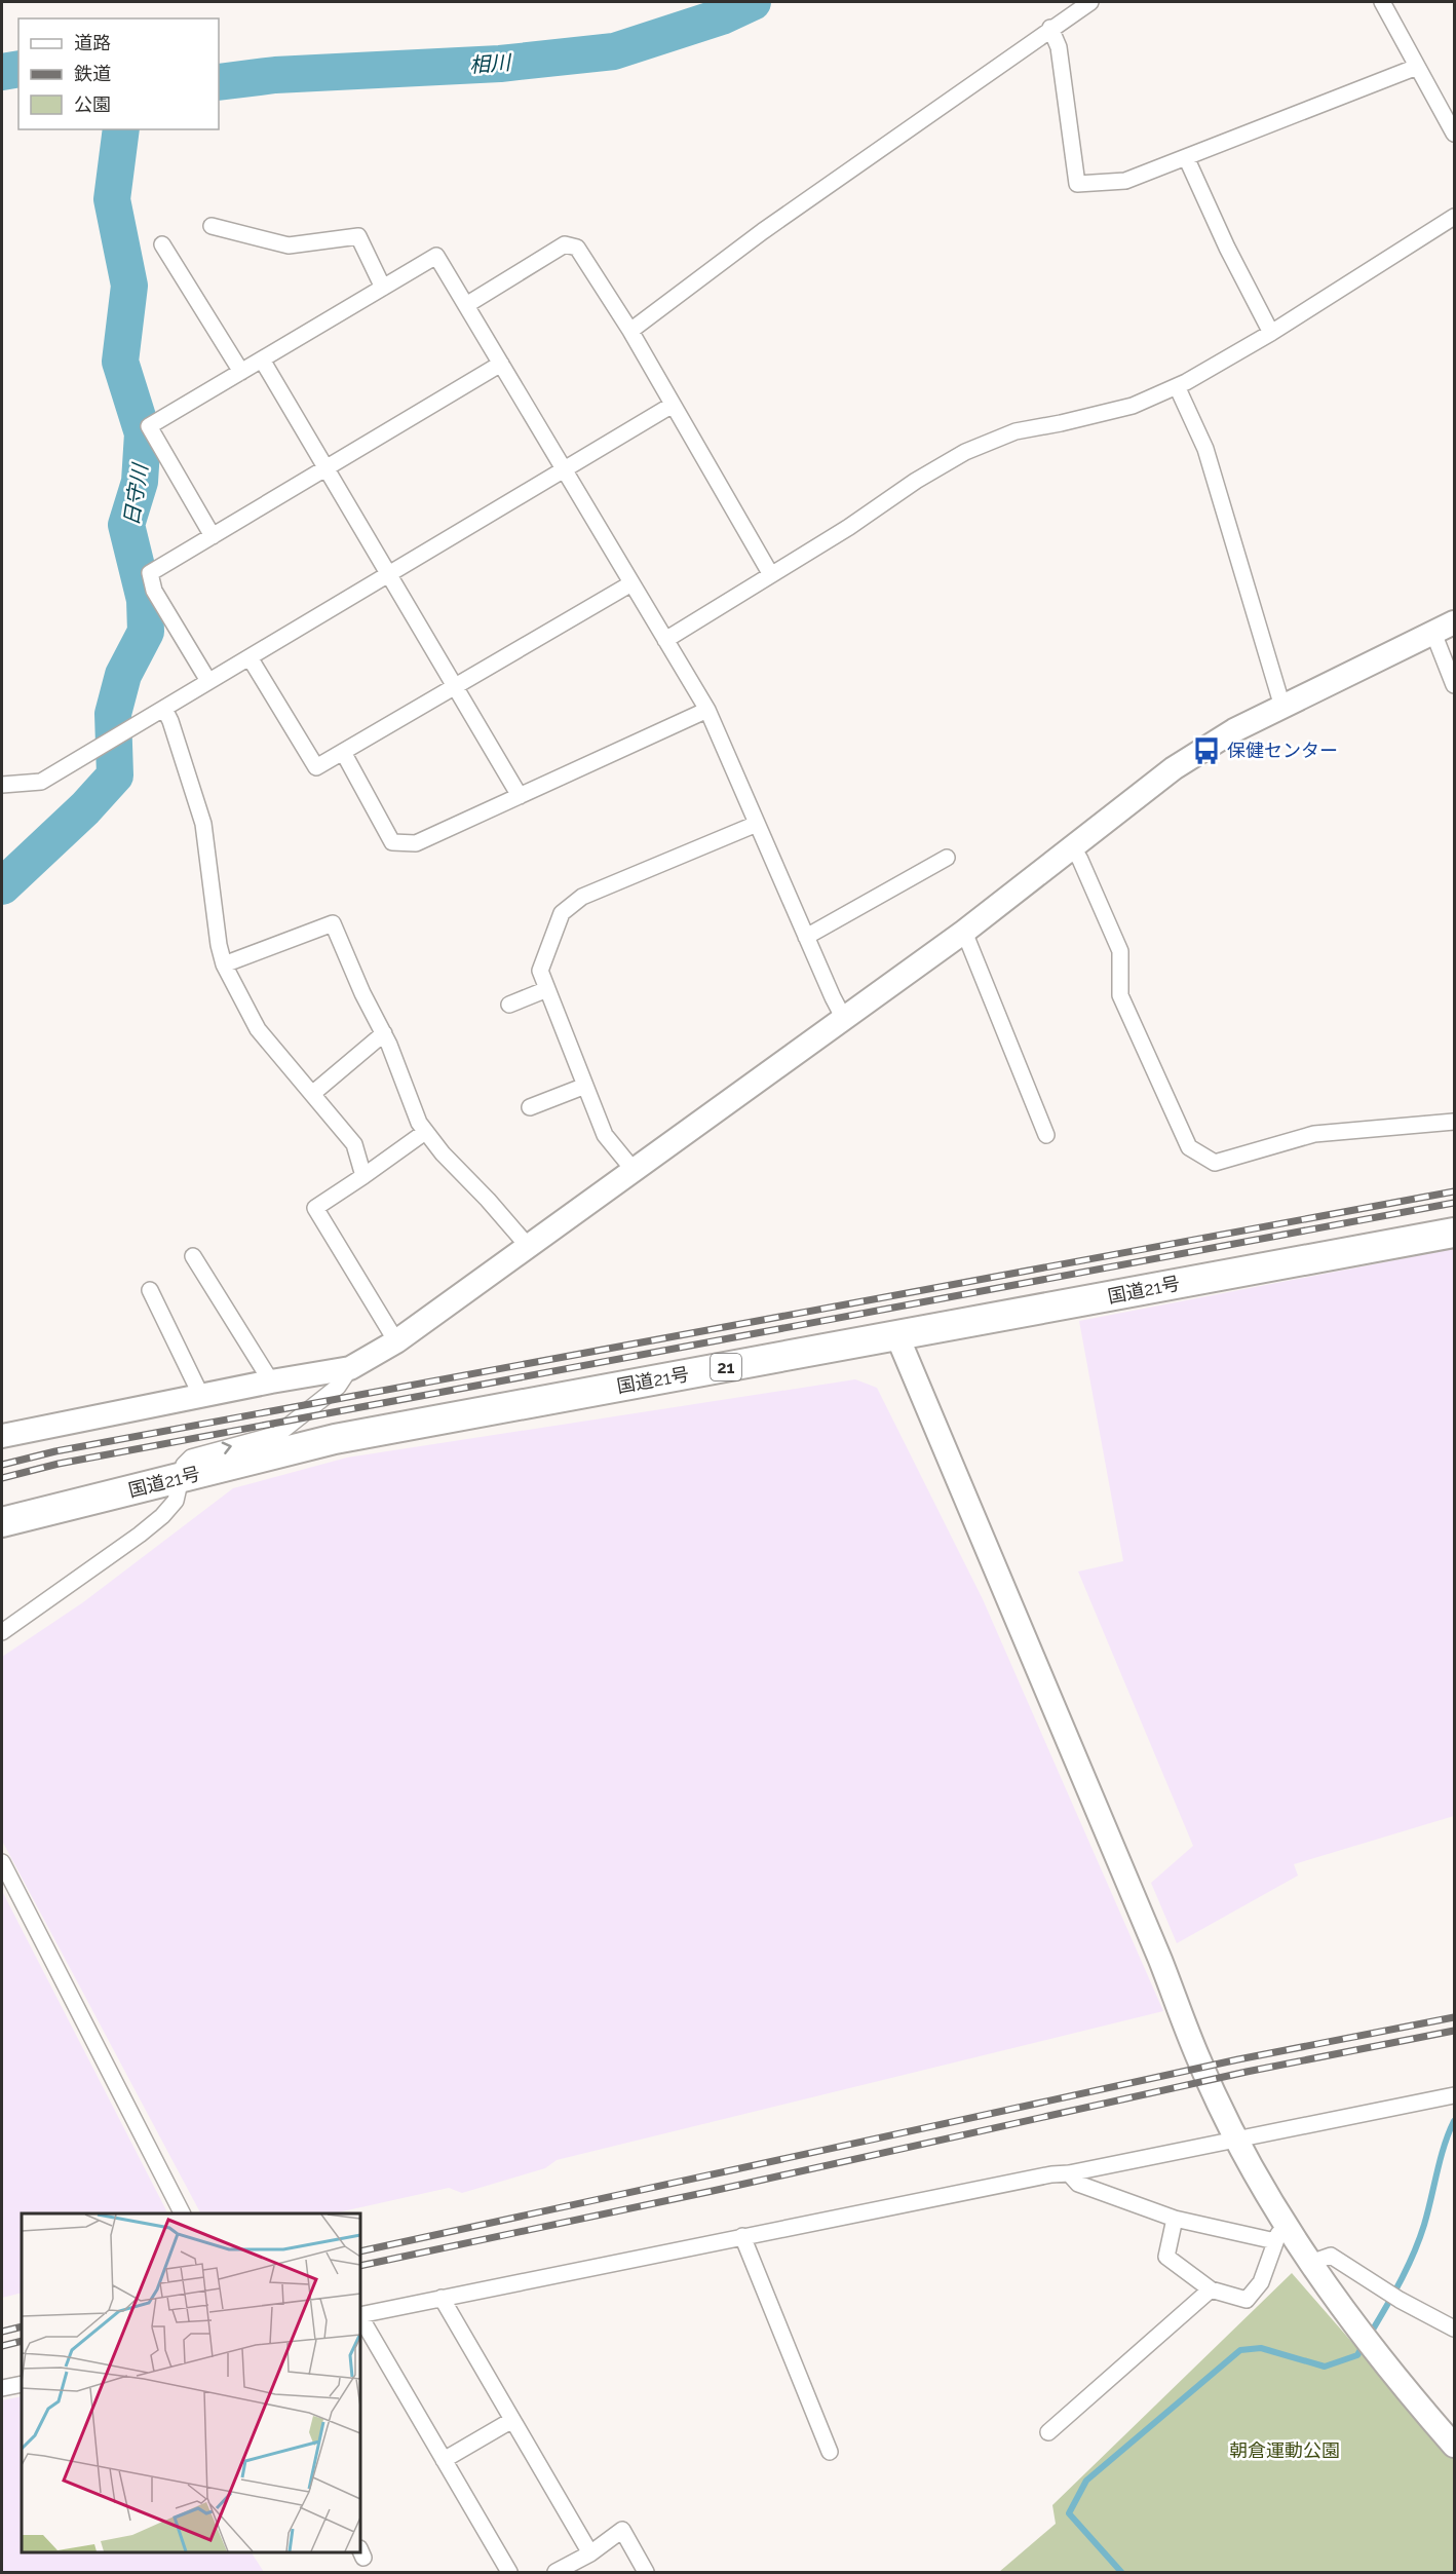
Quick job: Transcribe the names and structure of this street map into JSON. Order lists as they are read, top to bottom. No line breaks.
{"streets":{"highway":["国道21号","21"]},"water":["相川","日守川"],"parks":["朝倉運動公園"],"places":{"bus stop":["保健センター"]},"legend":["道路","鉄道","公園"]}
